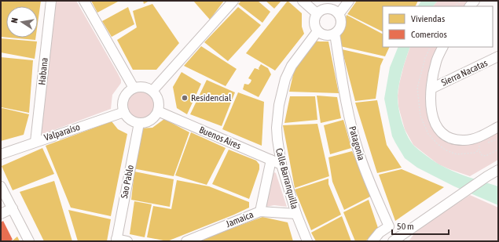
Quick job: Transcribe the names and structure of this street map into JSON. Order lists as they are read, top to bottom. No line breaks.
{"streets":{"street":["Habana","Sierra Nacatas","Valparaíso","Buenos Aires","Patagonia","Calle Barranquilla","Sao Pablo","Jamaica"]},"crossings":[["Habana","Valparaíso"],["Valparaíso","Buenos Aires"],["Valparaíso","Sao Pablo"],["Buenos Aires","Calle Barranquilla"],["Buenos Aires","Sao Pablo"],["Patagonia","Calle Barranquilla"],["Calle Barranquilla","Jamaica"]],"places":["Residencial"],"legend":["Viviendas","Comercios"],"scale_bar":"50 m","north":"left"}
